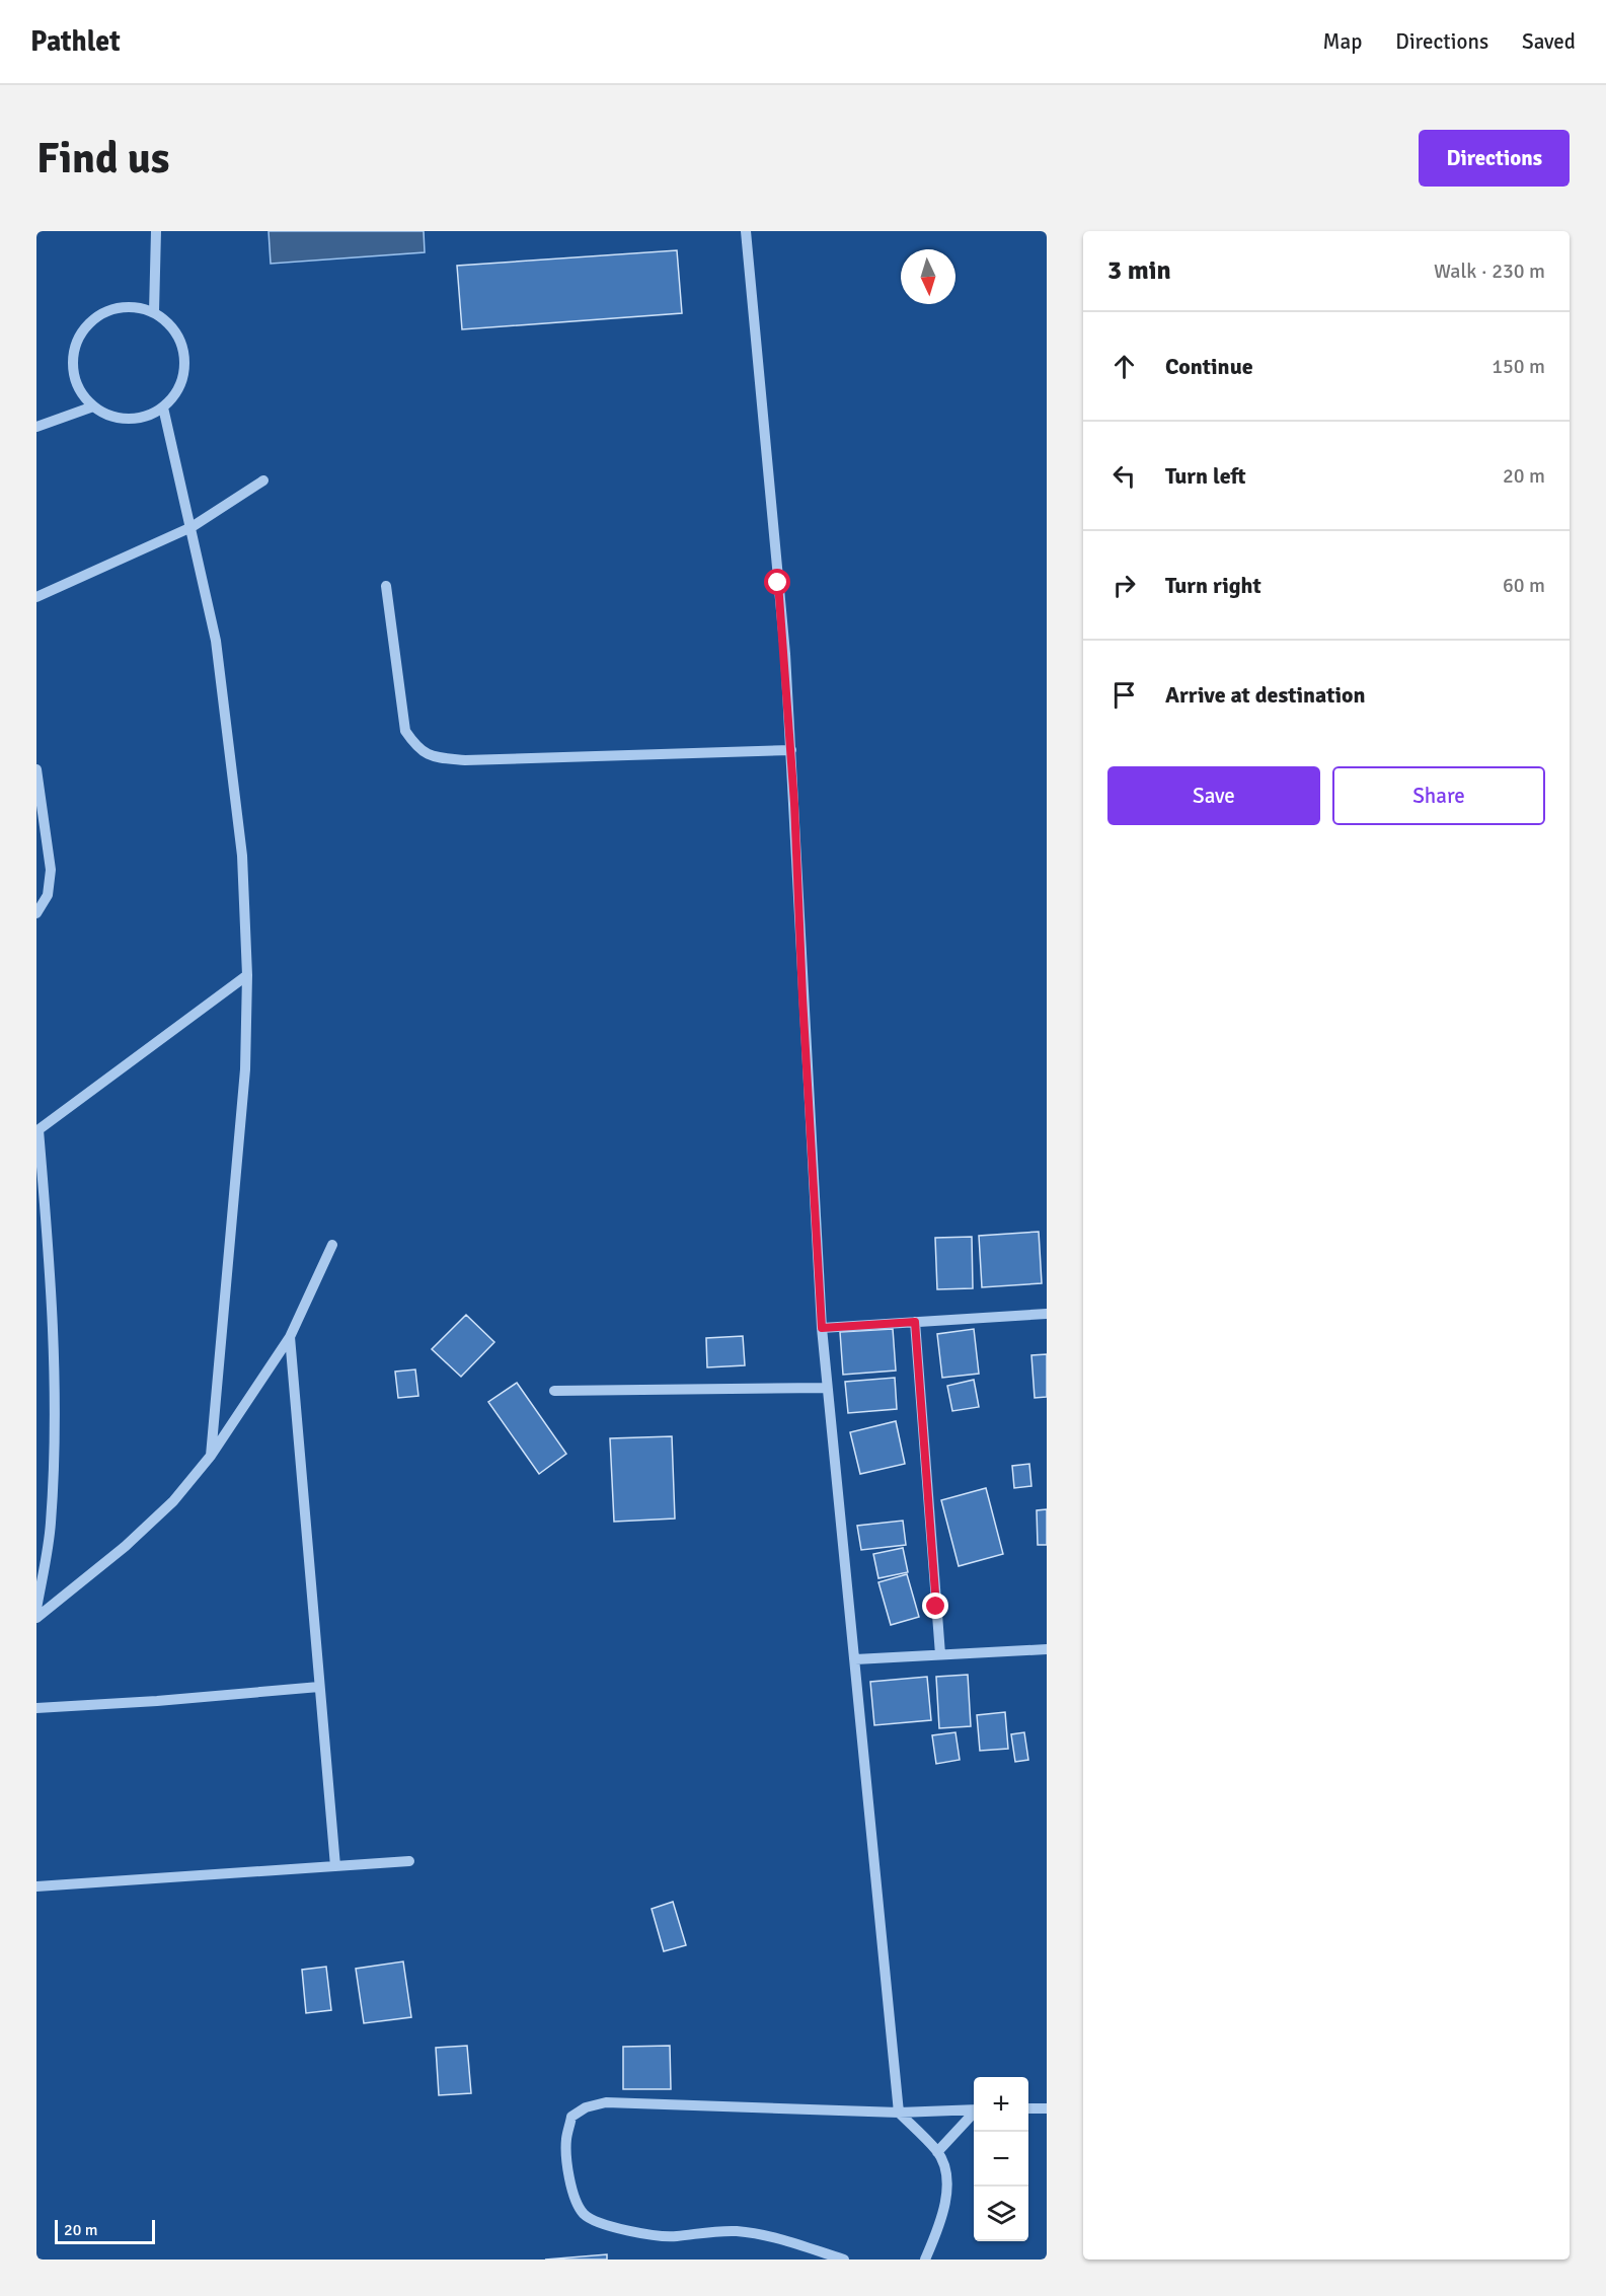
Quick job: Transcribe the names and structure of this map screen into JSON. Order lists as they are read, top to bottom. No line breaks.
{"scale_bar":"20 m","north":"bottom","page":{"header":"Pathlet","nav":["Map","Directions","Saved"],"buttons":["Directions",["Save","Share"]],"title":"Find us","heading":["3 min","Walk · 230 m"],"list":[["Continue","150 m"],["Turn left","20 m"],["Turn right","60 m"],"Arrive at destination"],"map_buttons":["+","−"],"scale":"20 m"}}
